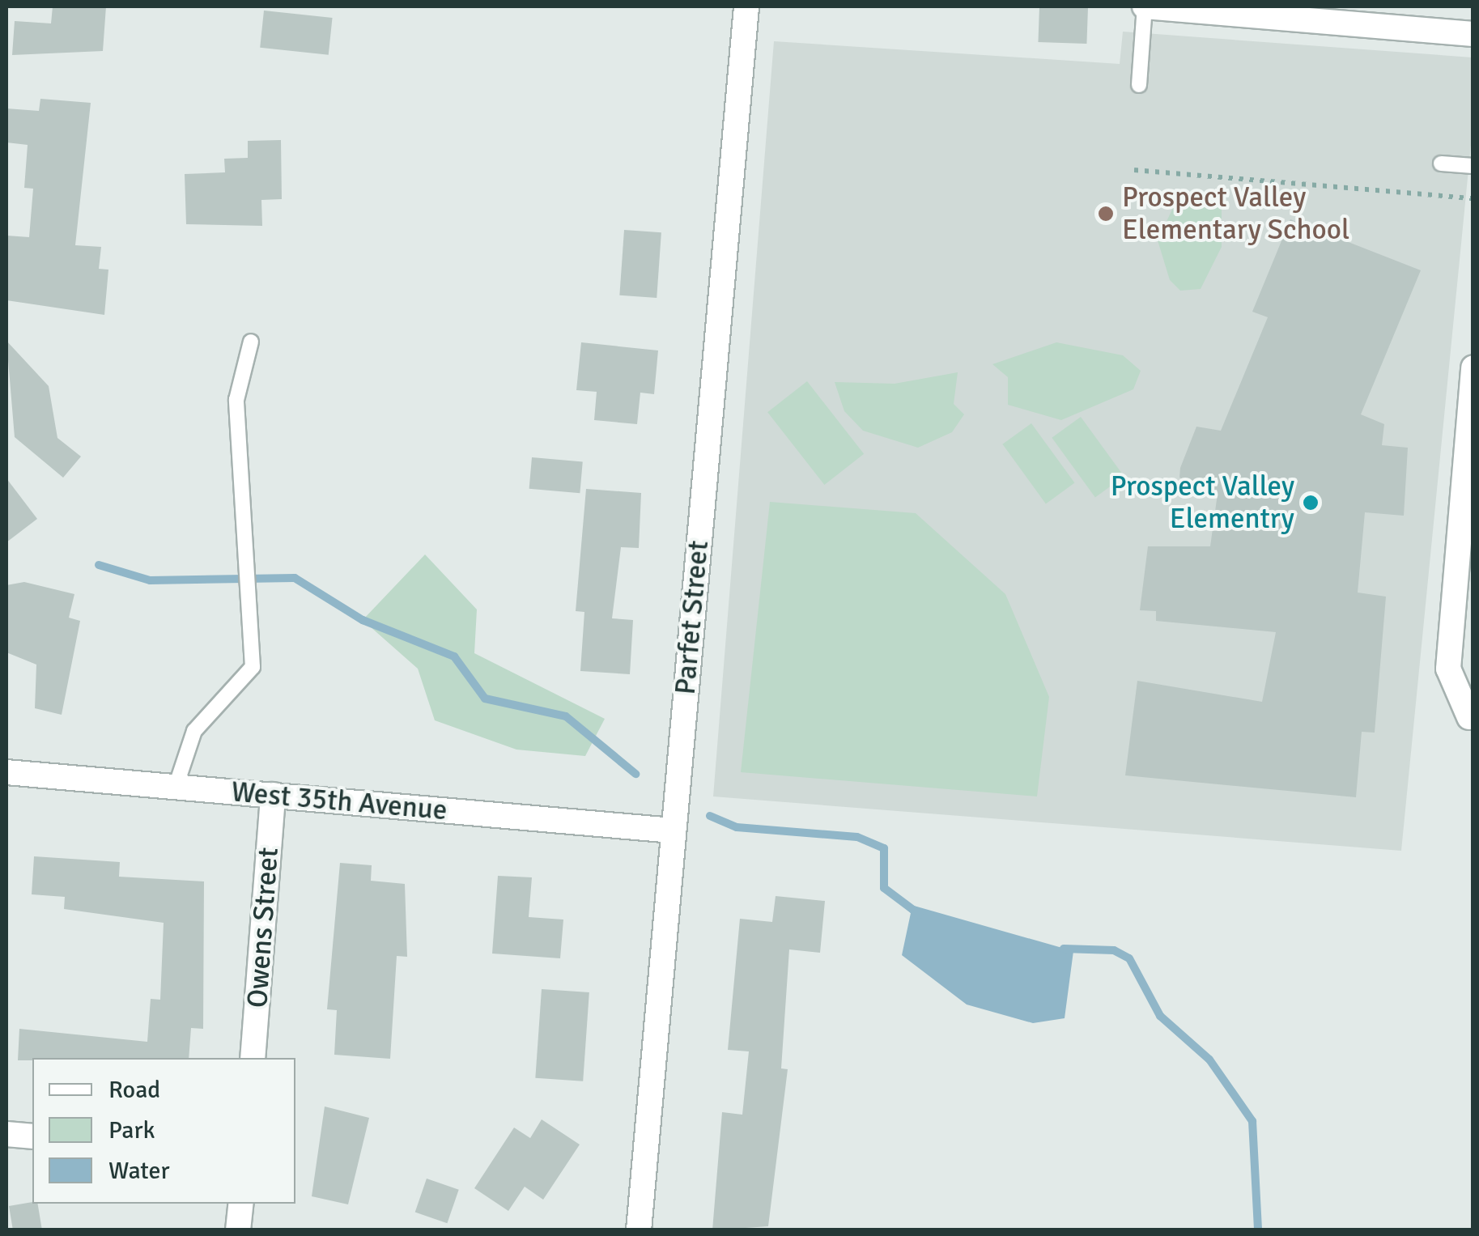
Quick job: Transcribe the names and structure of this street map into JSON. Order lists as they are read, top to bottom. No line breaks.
{"streets":{"street":["Parfet Street","West 35th Avenue","Owens Street"]},"crossings":[["Parfet Street","West 35th Avenue"],["West 35th Avenue","Owens Street"]],"places":["Prospect Valley Elementary School","Prospect Valley Elementry"],"legend":["Road","Park","Water"]}
